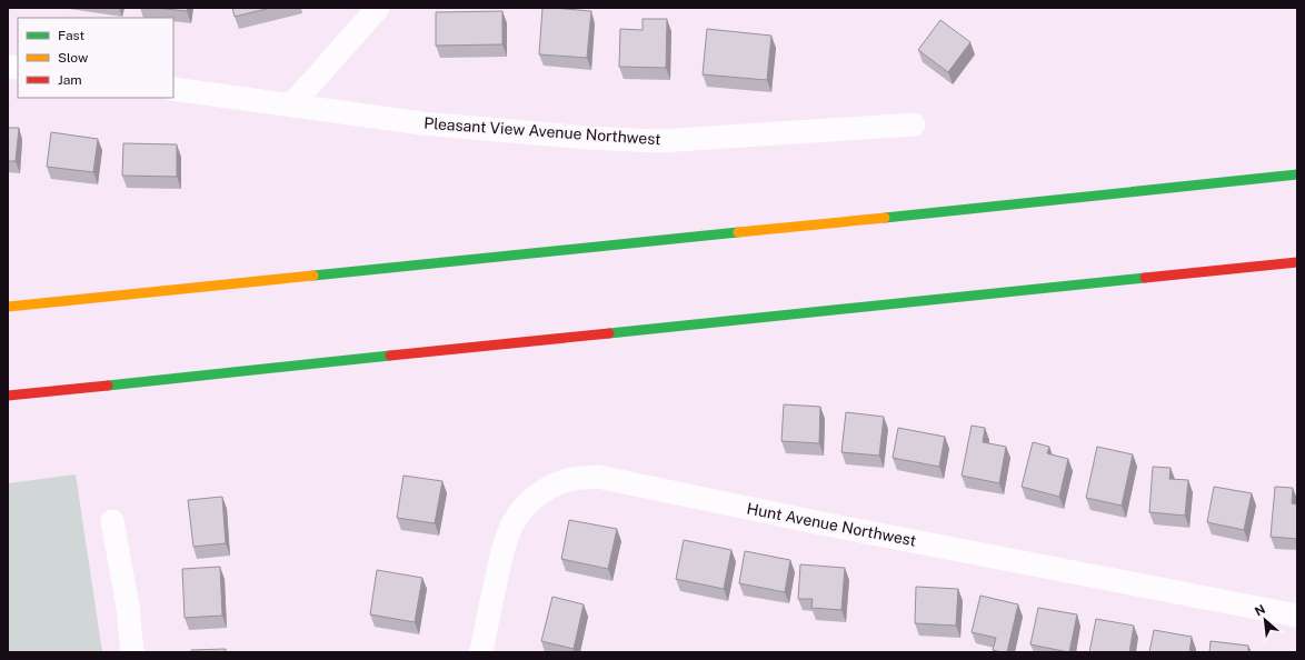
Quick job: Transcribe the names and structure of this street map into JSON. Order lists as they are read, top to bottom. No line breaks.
{"streets":{"street":["Pleasant View Avenue Northwest","Hunt Avenue Northwest"]},"legend":["Fast","Slow","Jam"],"north":"top left"}
